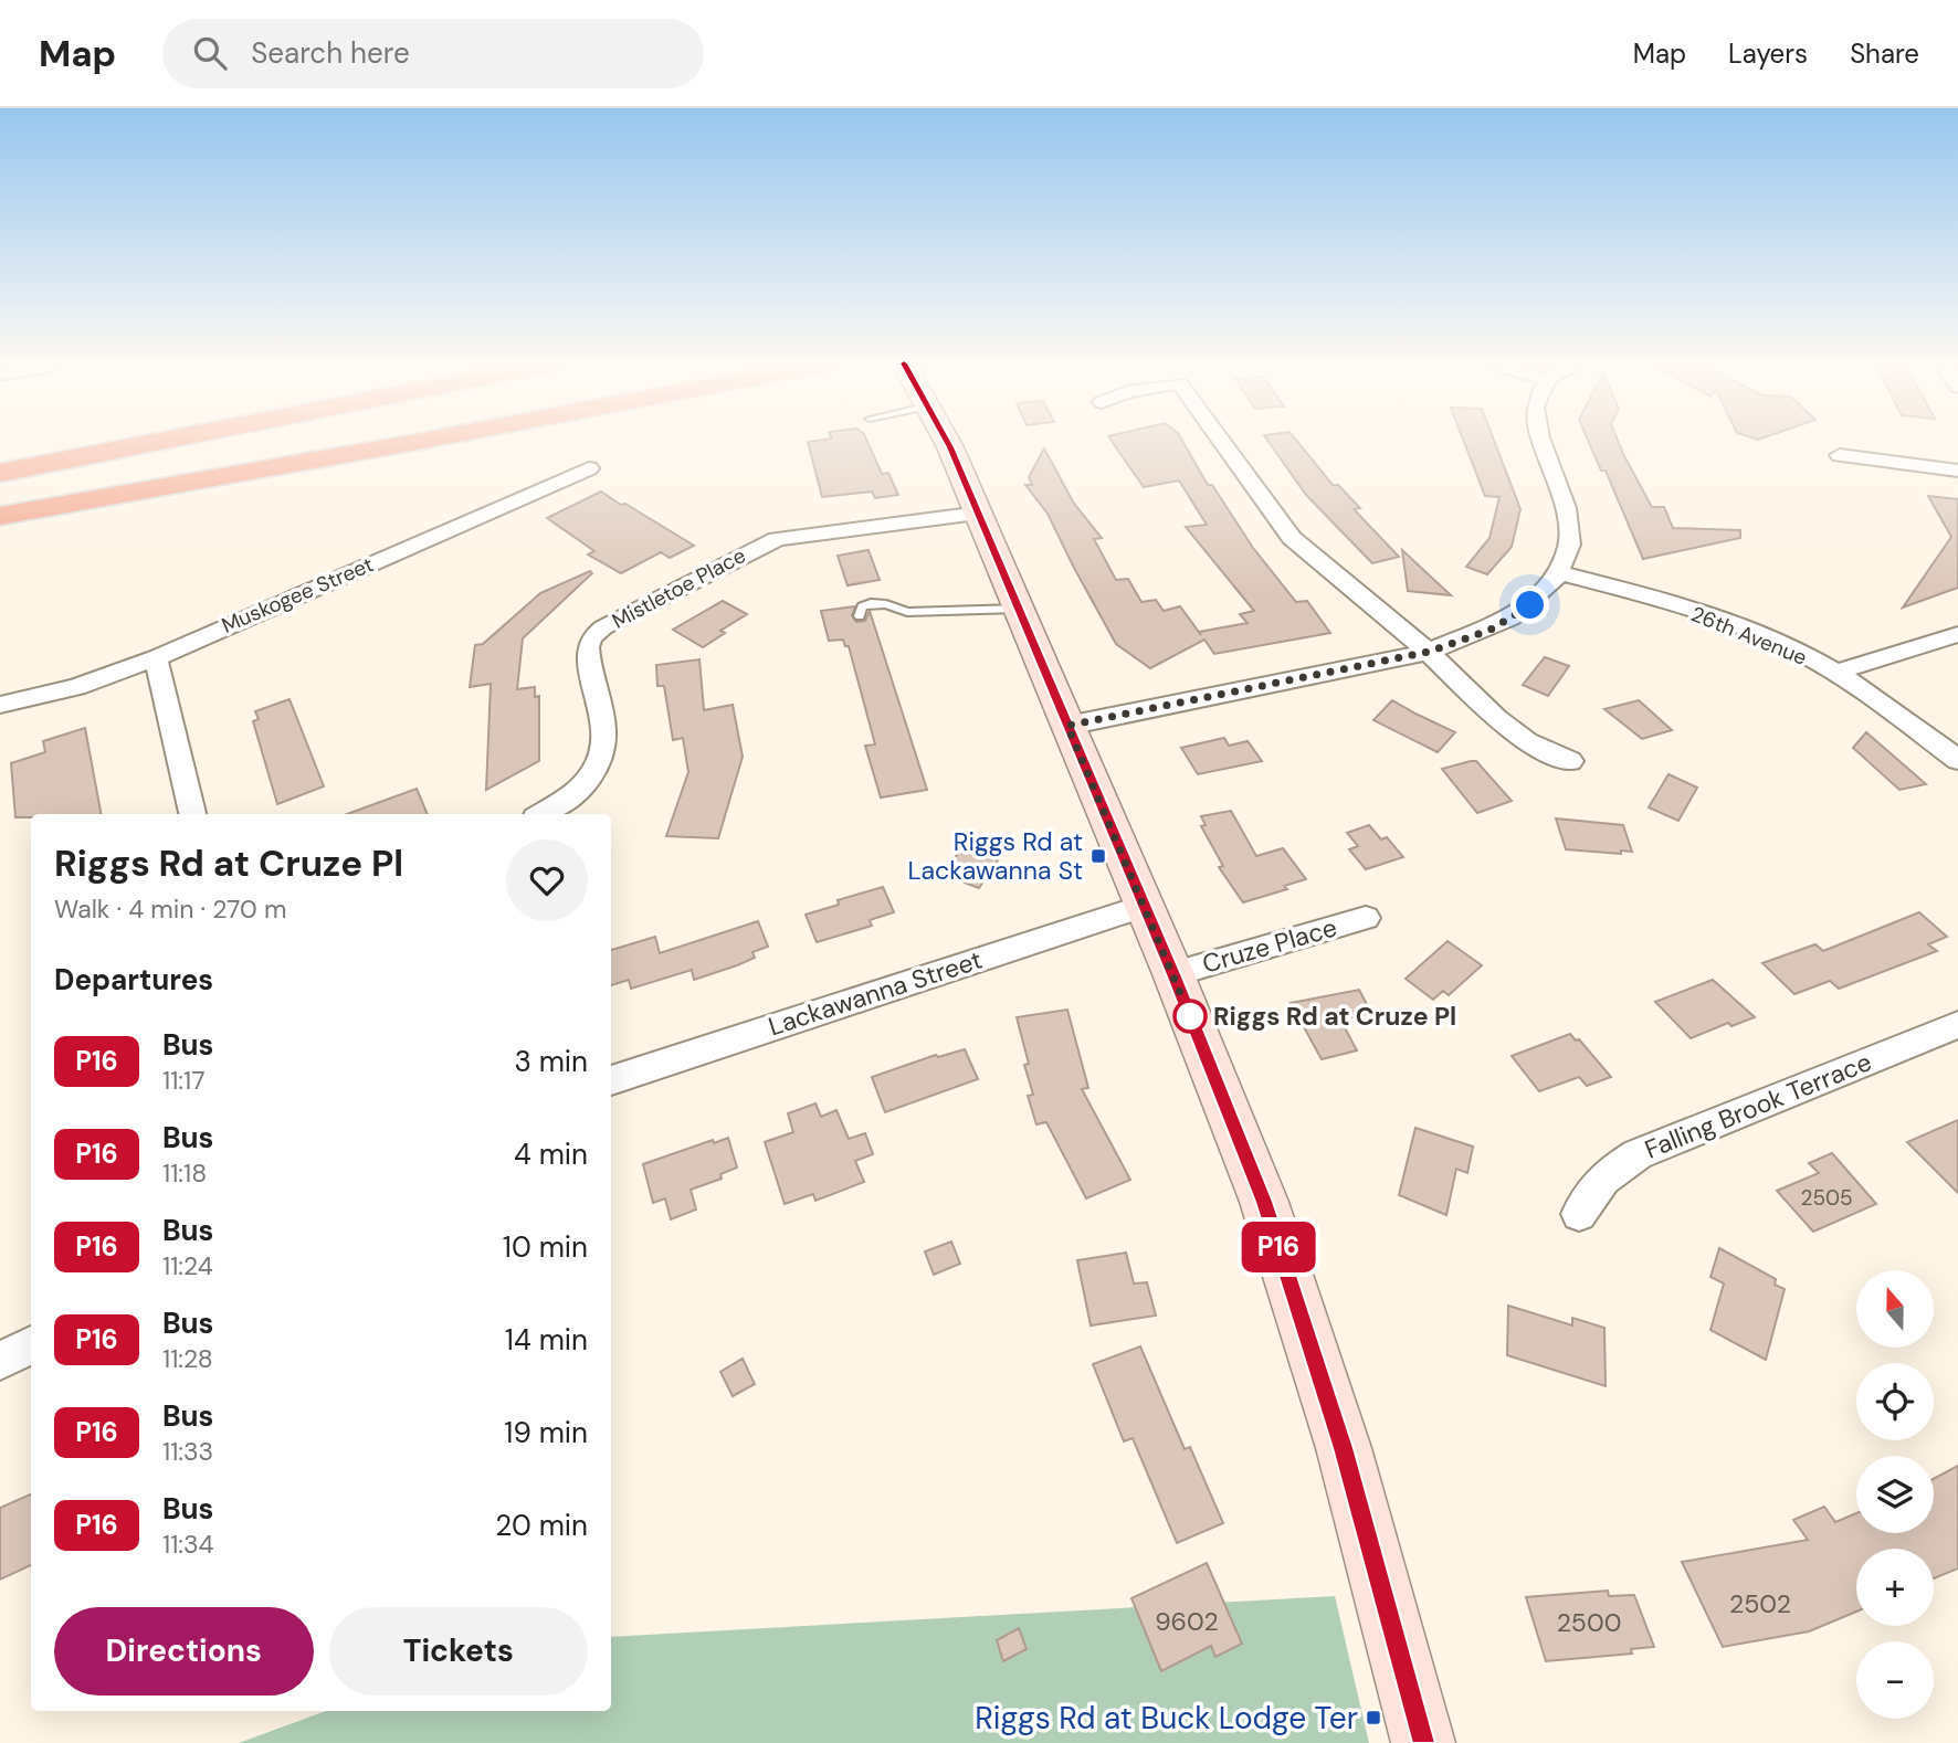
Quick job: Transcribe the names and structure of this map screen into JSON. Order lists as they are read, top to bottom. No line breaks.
{"streets":{"street":["Mistletoe Place","Muskogee Street","26th Avenue","Cruze Place","Lackawanna Street","Falling Brook Terrace"]},"places":{"transit":["Riggs Rd at Lackawanna St","Riggs Rd at Buck Lodge Ter"],"other":["Riggs Rd at Cruze Pl"]},"lines":["bus line P16"],"house_numbers":["2505","2502","9602","2500"],"north":"top","page":{"header":"Map","search":"Search here","nav":["Map","Layers","Share"],"on_map":"P16","heading":[["Riggs Rd at Cruze Pl","Walk · 4 min · 270 m"],"Departures"],"list":[{"mark":"P16","name":"Bus","note":"11:17","value":"3 min"},{"mark":"P16","name":"Bus","note":"11:18","value":"4 min"},{"mark":"P16","name":"Bus","note":"11:24","value":"10 min"},{"mark":"P16","name":"Bus","note":"11:28","value":"14 min"},{"mark":"P16","name":"Bus","note":"11:33","value":"19 min"},{"mark":"P16","name":"Bus","note":"11:34","value":"20 min"}],"map_buttons":["+","−"],"buttons":["Directions","Tickets"]}}
